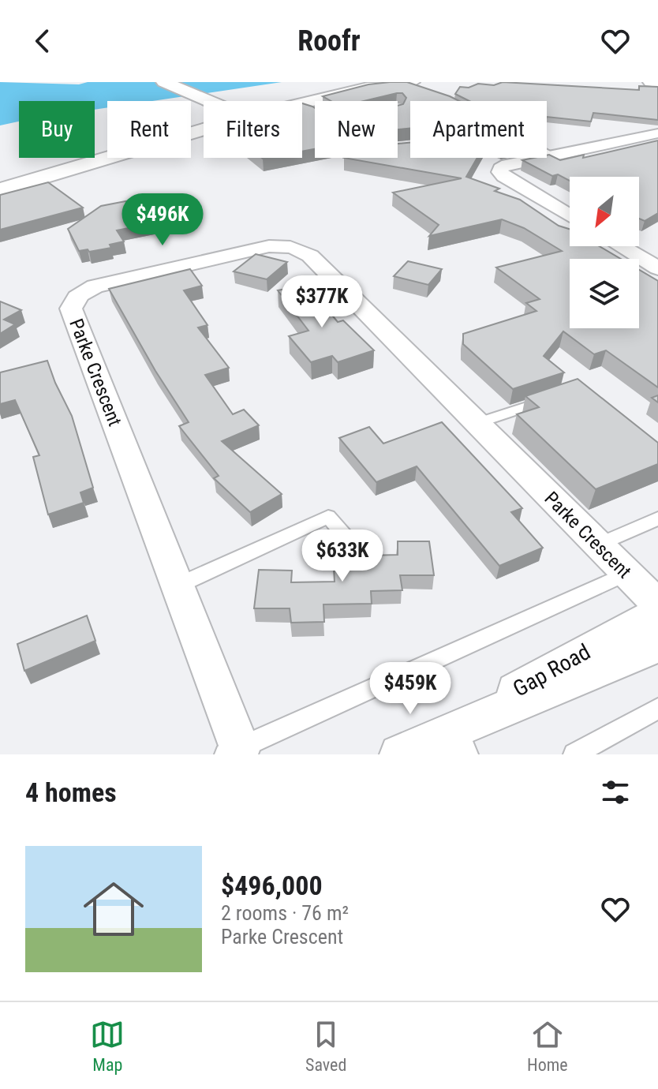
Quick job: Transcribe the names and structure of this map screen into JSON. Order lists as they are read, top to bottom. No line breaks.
{"streets":{"street":["Parke Crescent","Gap Road"]},"north":"bottom left","page":{"header":"Roofr","chip":["Buy","Rent","Filters","New","Apartment"],"price":["$496K","$377K","$633K","$459K"],"heading":"4 homes","list":[{"name":"$496,000","note":"2 rooms · 76 m² · Parke Crescent"}],"tabs":["Map","Saved","Home"]}}
